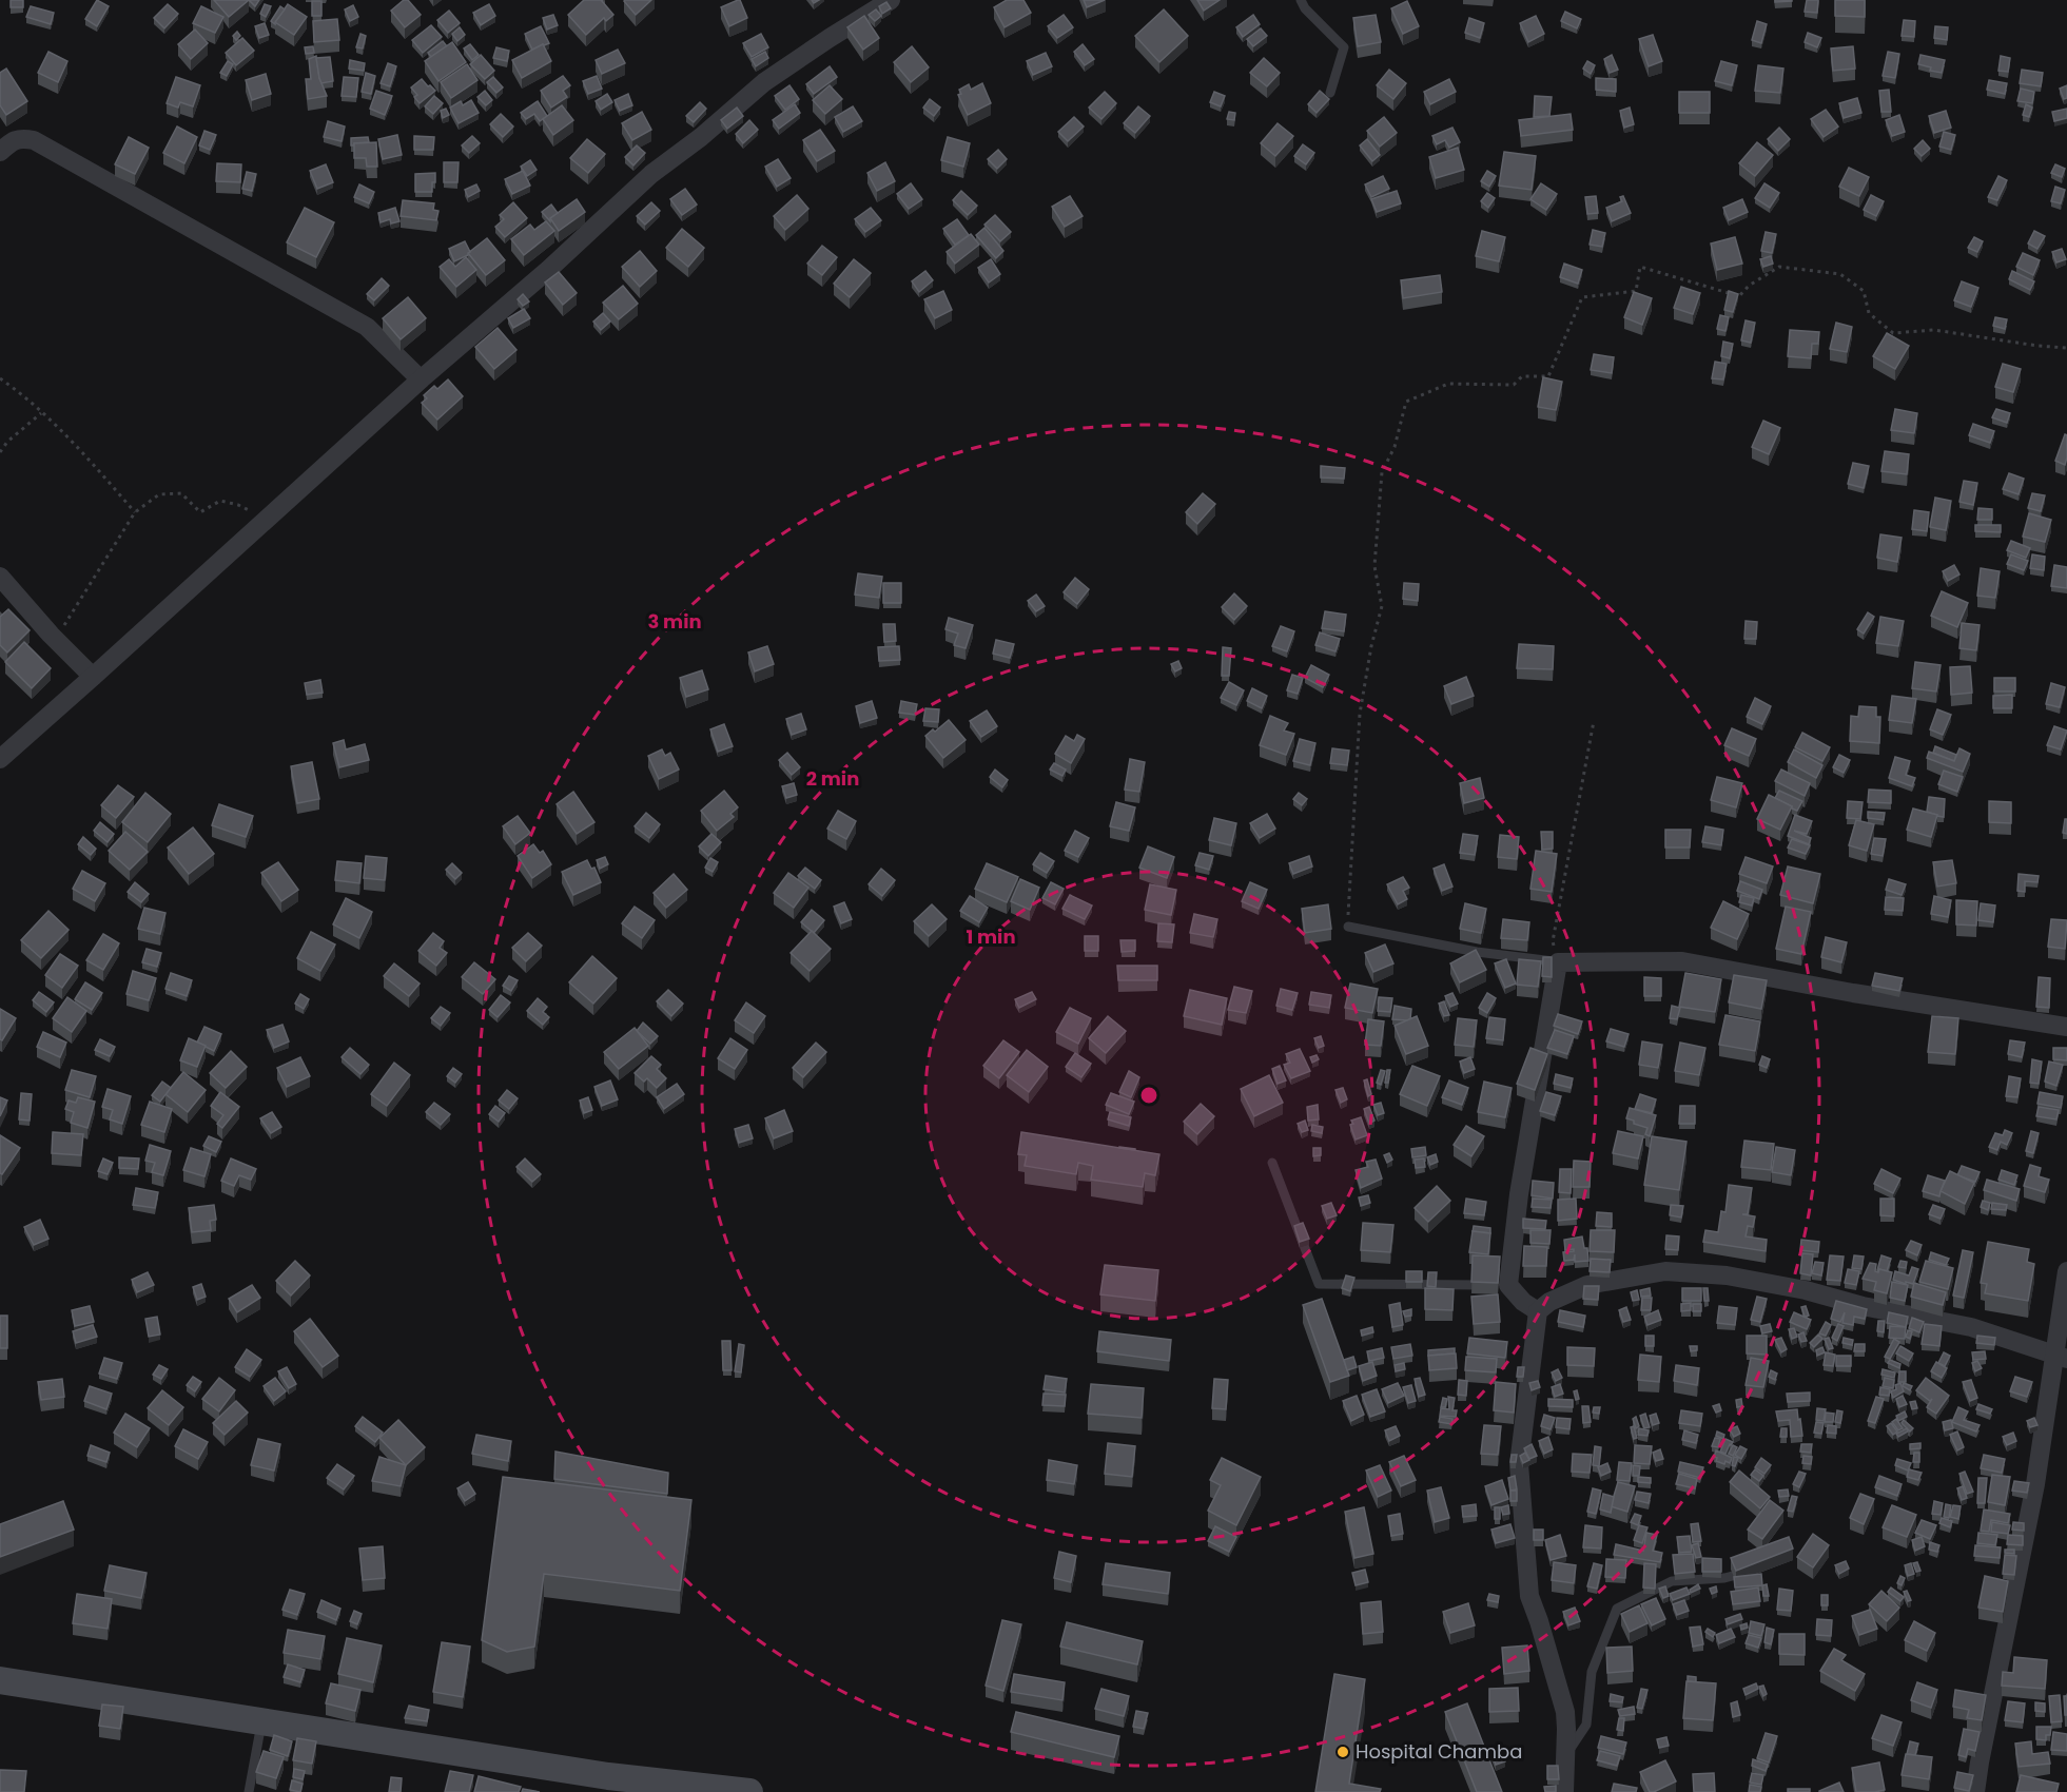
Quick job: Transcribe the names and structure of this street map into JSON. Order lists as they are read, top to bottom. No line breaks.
{"places":["Hospital Chamba"],"rings":["3 min","2 min","1 min"]}
